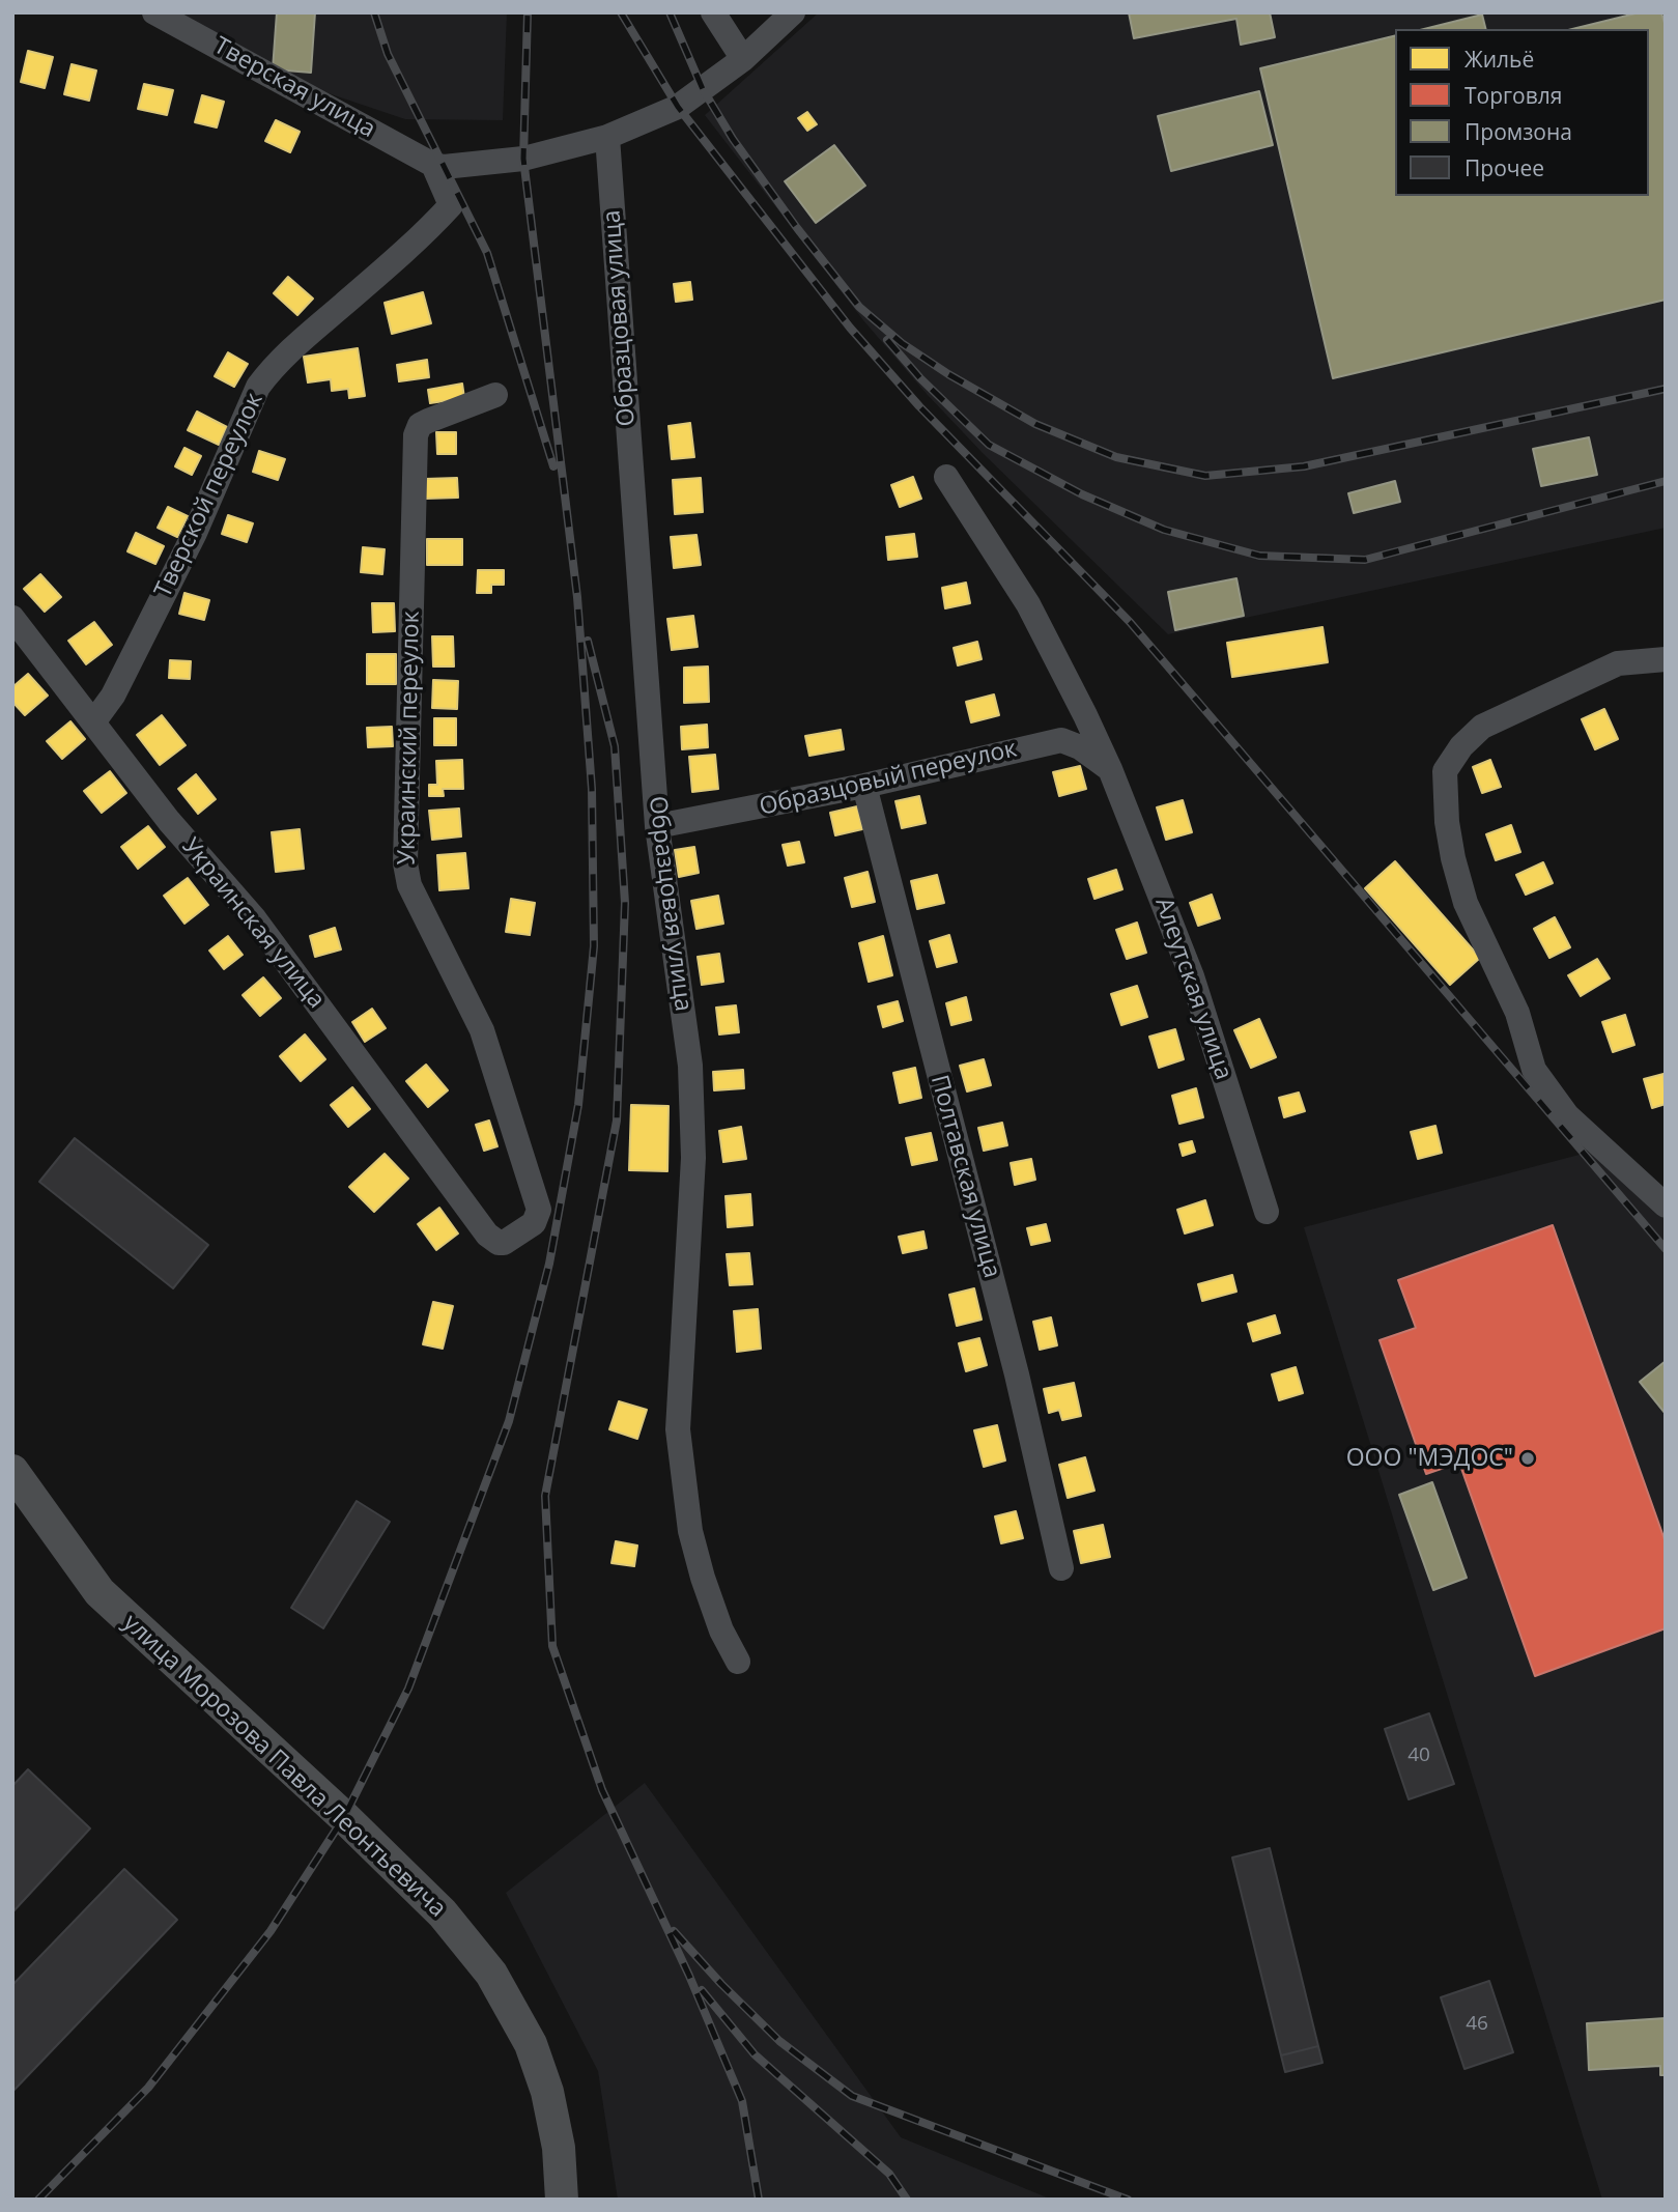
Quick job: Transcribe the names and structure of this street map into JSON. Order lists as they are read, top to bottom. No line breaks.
{"streets":{"main road":["улица Морозова Павла Леонтьевича"],"street":["Тверская улица","Образцовая улица","Тверской переулок","Украинский переулок","Образцовый переулок","Украинская улица","Алеутская улица","Полтавская улица"]},"crossings":[["Тверская улица","Тверской переулок"],["Образцовая улица","Образцовый переулок"],["Тверской переулок","Украинская улица"],["Украинский переулок","Украинская улица"],["Образцовый переулок","Алеутская улица"],["Образцовый переулок","Полтавская улица"]],"places":["ООО \"МЭДОС\""],"house_numbers":["40","46"],"legend":["Жильё","Торговля","Промзона","Прочее"]}
